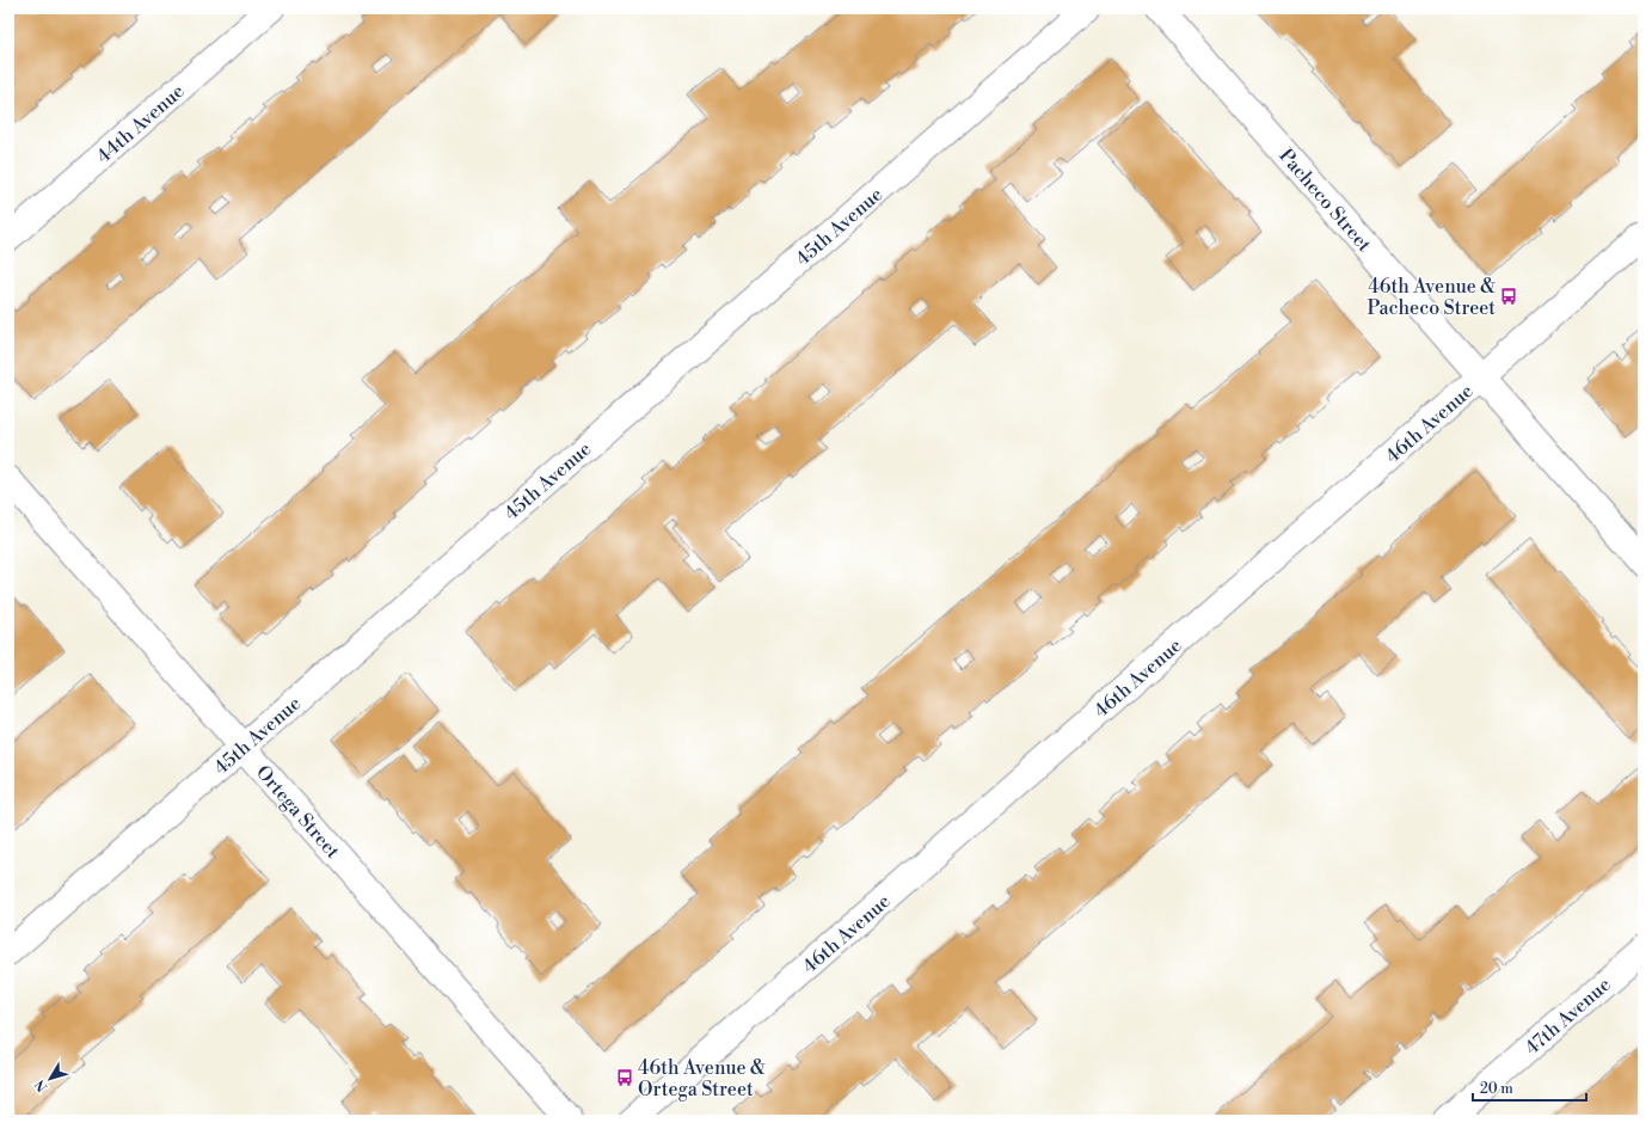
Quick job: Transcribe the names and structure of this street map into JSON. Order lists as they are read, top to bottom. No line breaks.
{"streets":{"street":["44th Avenue","Pacheco Street","45th Avenue","46th Avenue","Ortega Street","47th Avenue"]},"crossings":[["Pacheco Street","46th Avenue"],["45th Avenue","Ortega Street"]],"places":{"bus stop":["46th Avenue & Pacheco Street","46th Avenue & Ortega Street"]},"scale_bar":"20 m","north":"bottom left"}
